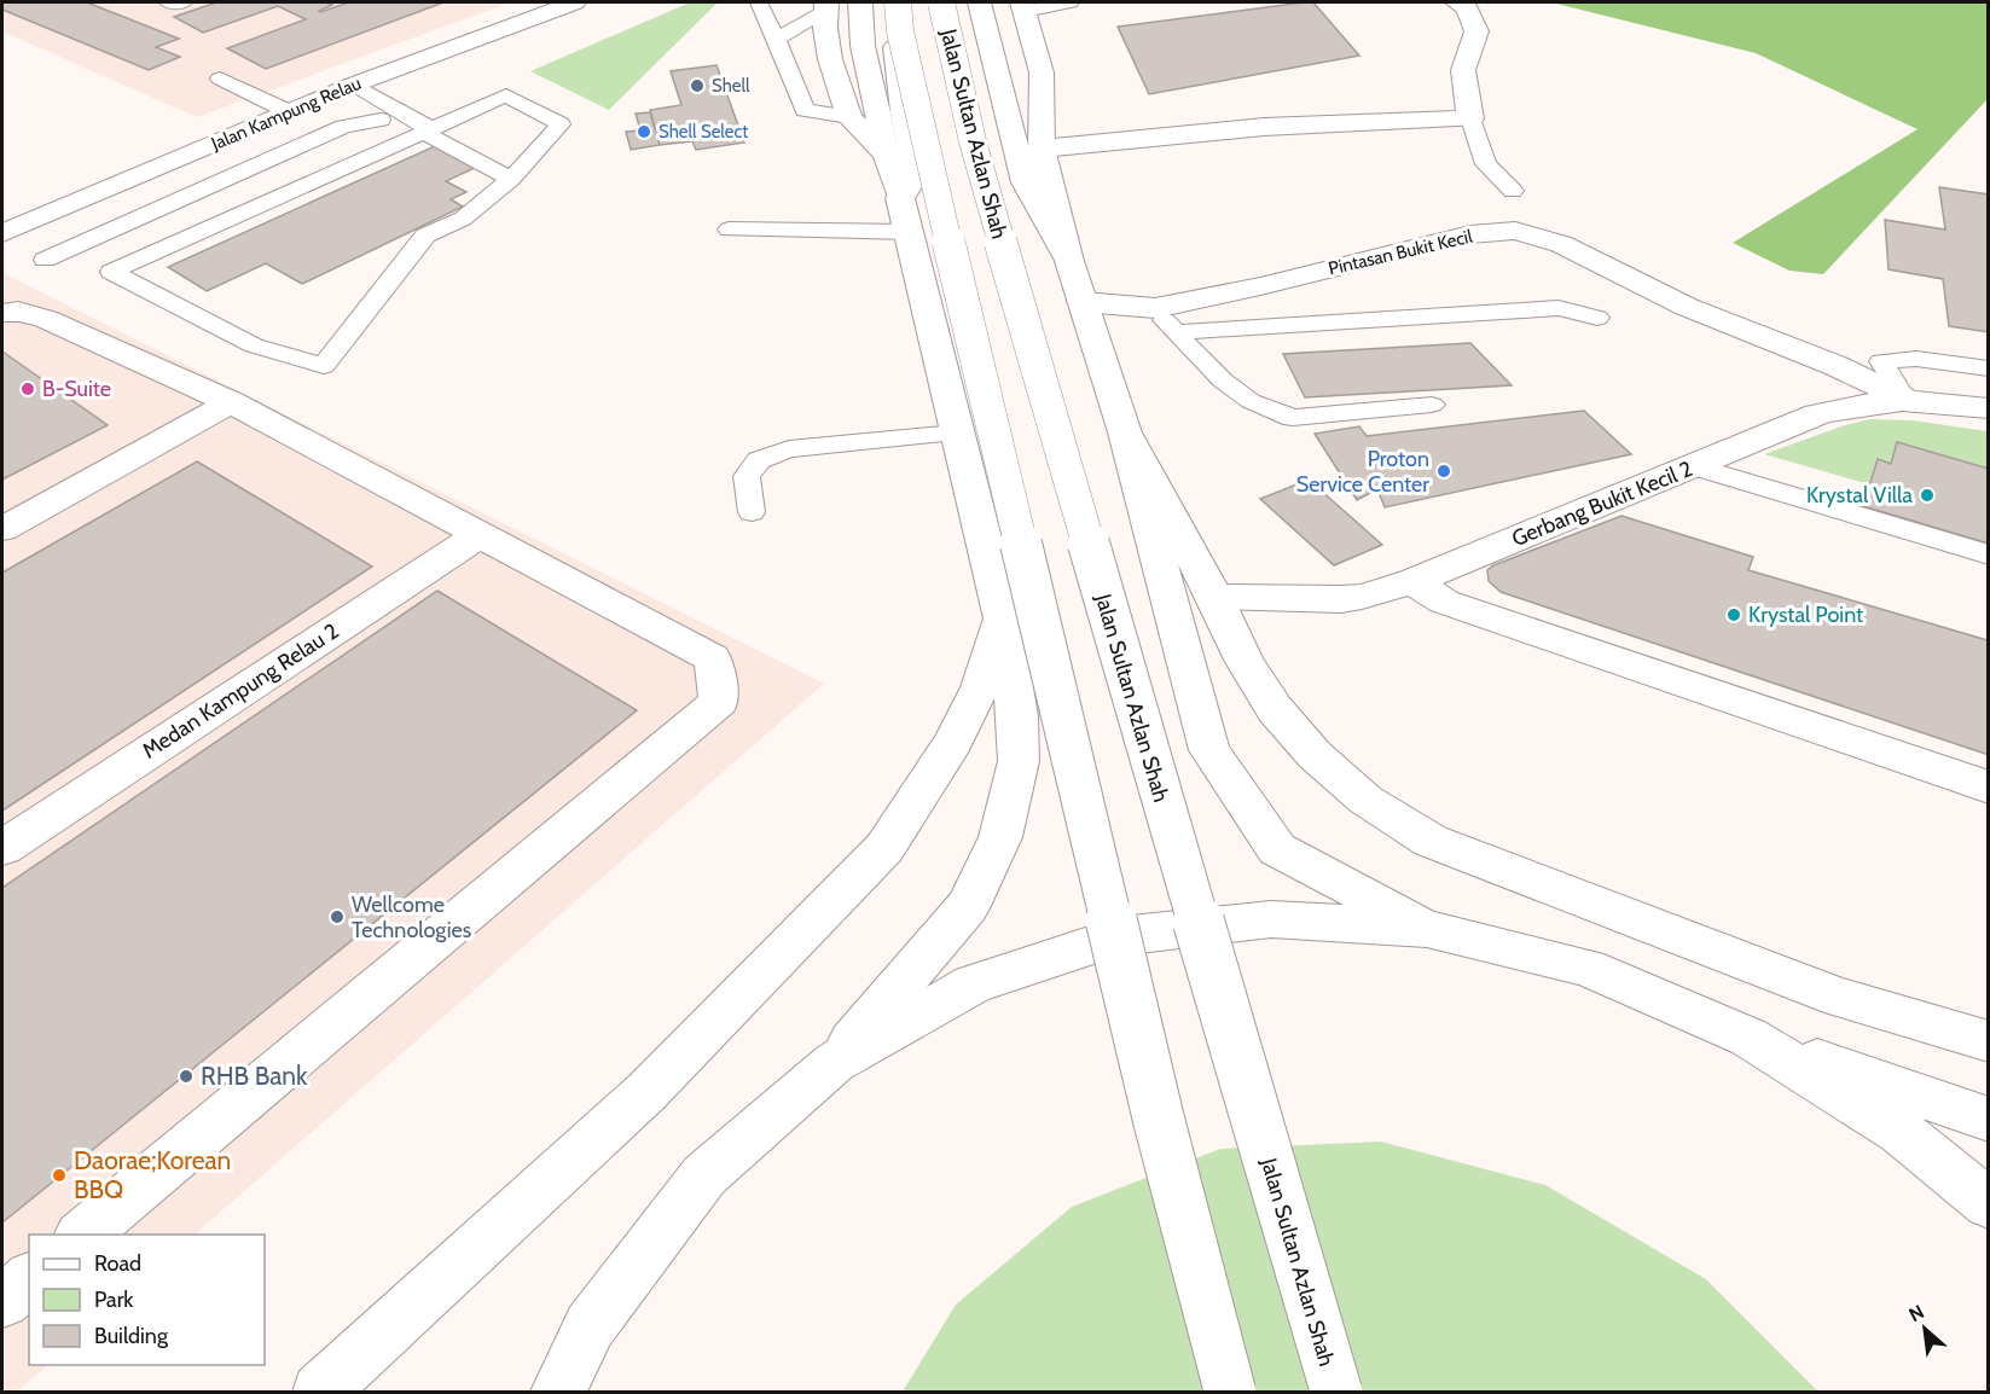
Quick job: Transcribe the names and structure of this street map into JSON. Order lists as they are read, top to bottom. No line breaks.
{"streets":{"main road":["Jalan Kampung Relau","Jalan Sultan Azlan Shah","Pintasan Bukit Kecil","Gerbang Bukit Kecil 2","Medan Kampung Relau 2"]},"crossings":[["Pintasan Bukit Kecil","Gerbang Bukit Kecil 2"]],"places":["Shell","Shell Select","B-Suite","Proton Service Center","Krystal Villa","Krystal Point","Wellcome Technologies","RHB Bank","Daorae;Korean BBQ"],"legend":["Road","Park","Building"],"north":"top left"}
